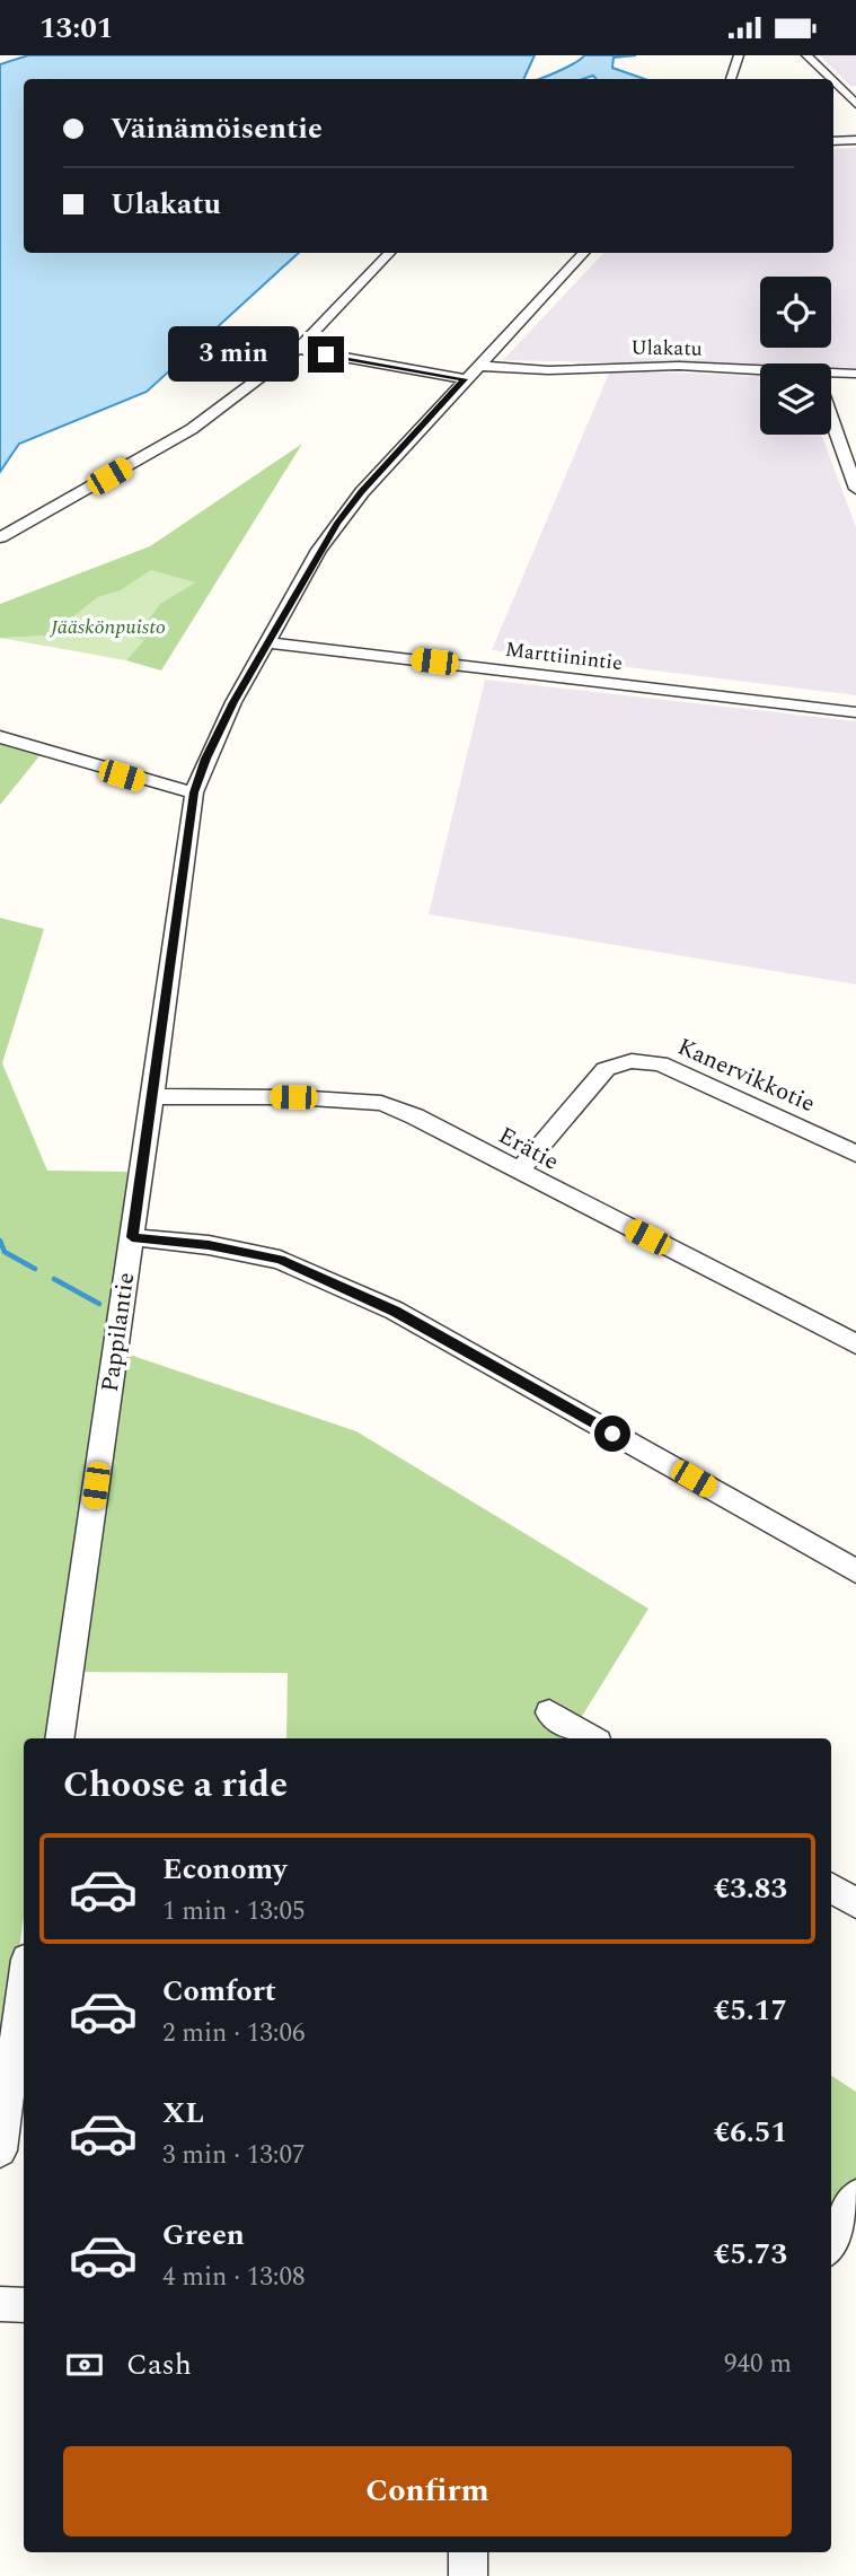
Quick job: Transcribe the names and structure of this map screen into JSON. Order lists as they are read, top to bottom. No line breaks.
{"streets":{"street":["Ulakatu","Marttiinintie","Kanervikkotie","Erätie","Pappilantie"]},"crossings":[["Ulakatu","Pappilantie"],["Marttiinintie","Pappilantie"],["Kanervikkotie","Erätie"],["Erätie","Pappilantie"]],"parks":["Jääskönpuisto"],"page":{"status":"13:01","banner":["Väinämöisentie","Ulakatu"],"bubble":"3 min","heading":"Choose a ride","list":[{"name":"Economy","note":"1 min · 13:05","value":"€3.83"},{"name":"Comfort","note":"2 min · 13:06","value":"€5.17"},{"name":"XL","note":"3 min · 13:07","value":"€6.51"},{"name":"Green","note":"4 min · 13:08","value":"€5.73"}],"pay":["Cash","940 m"],"buttons":"Confirm"}}
